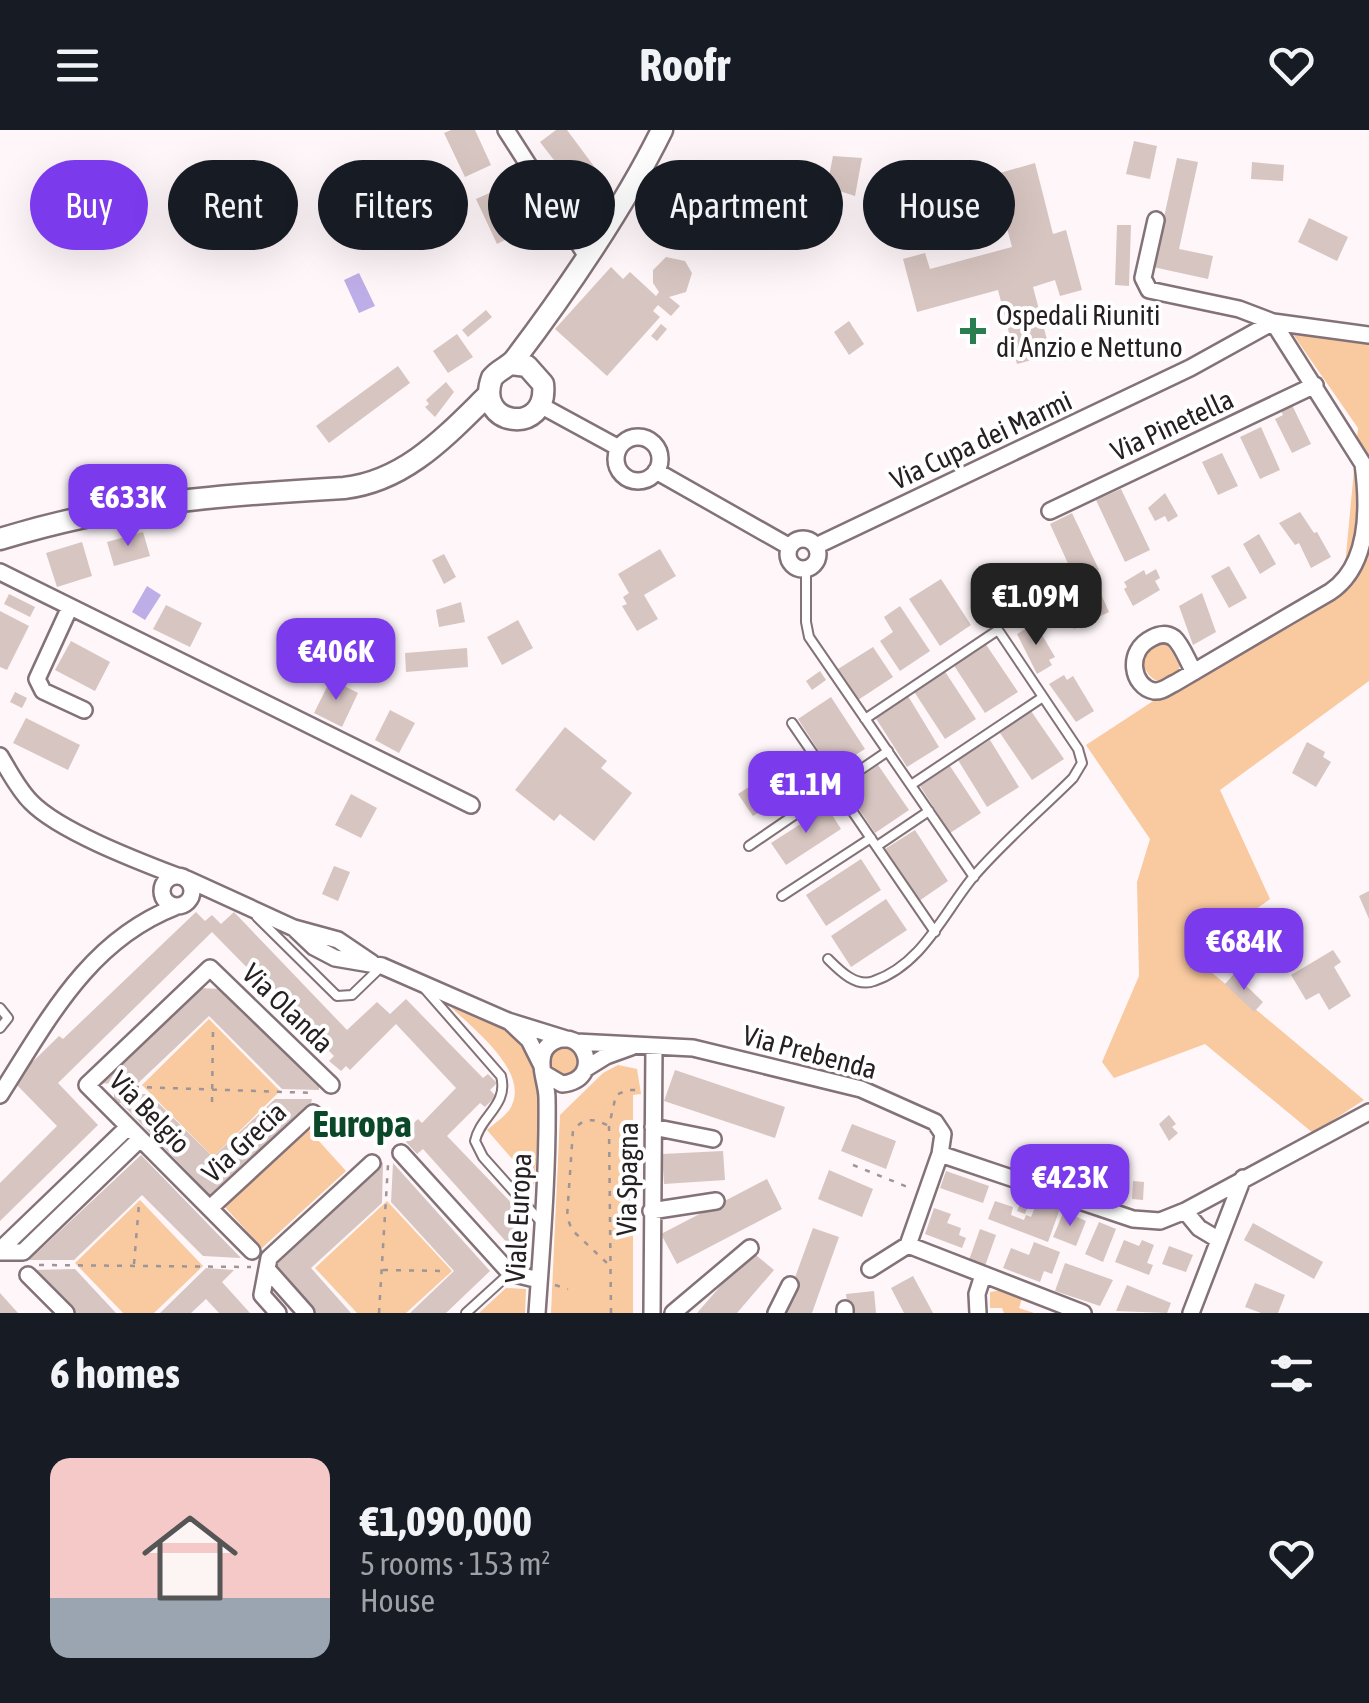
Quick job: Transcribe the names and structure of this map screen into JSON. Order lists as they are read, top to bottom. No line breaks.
{"streets":{"street":["Via Pinetella","Via Cupa dei Marmi","Via Olanda","Via Prebenda","Via Belgio","Via Grecia","Via Spagna","Viale Europa"]},"crossings":[["Via Olanda","Via Belgio"],["Via Prebenda","Via Spagna"],["Via Prebenda","Viale Europa"],["Via Belgio","Via Grecia"]],"districts":["Europa"],"places":{"health":["Ospedali Riuniti di Anzio e Nettuno"]},"page":{"header":"Roofr","chip":["Buy","Rent","Filters","New","Apartment","House"],"price":["€633K","€1.09M","€406K","€1.1M","€684K","€423K"],"heading":"6 homes","list":[{"name":"€1,090,000","note":"5 rooms · 153 m² · House"}]}}
